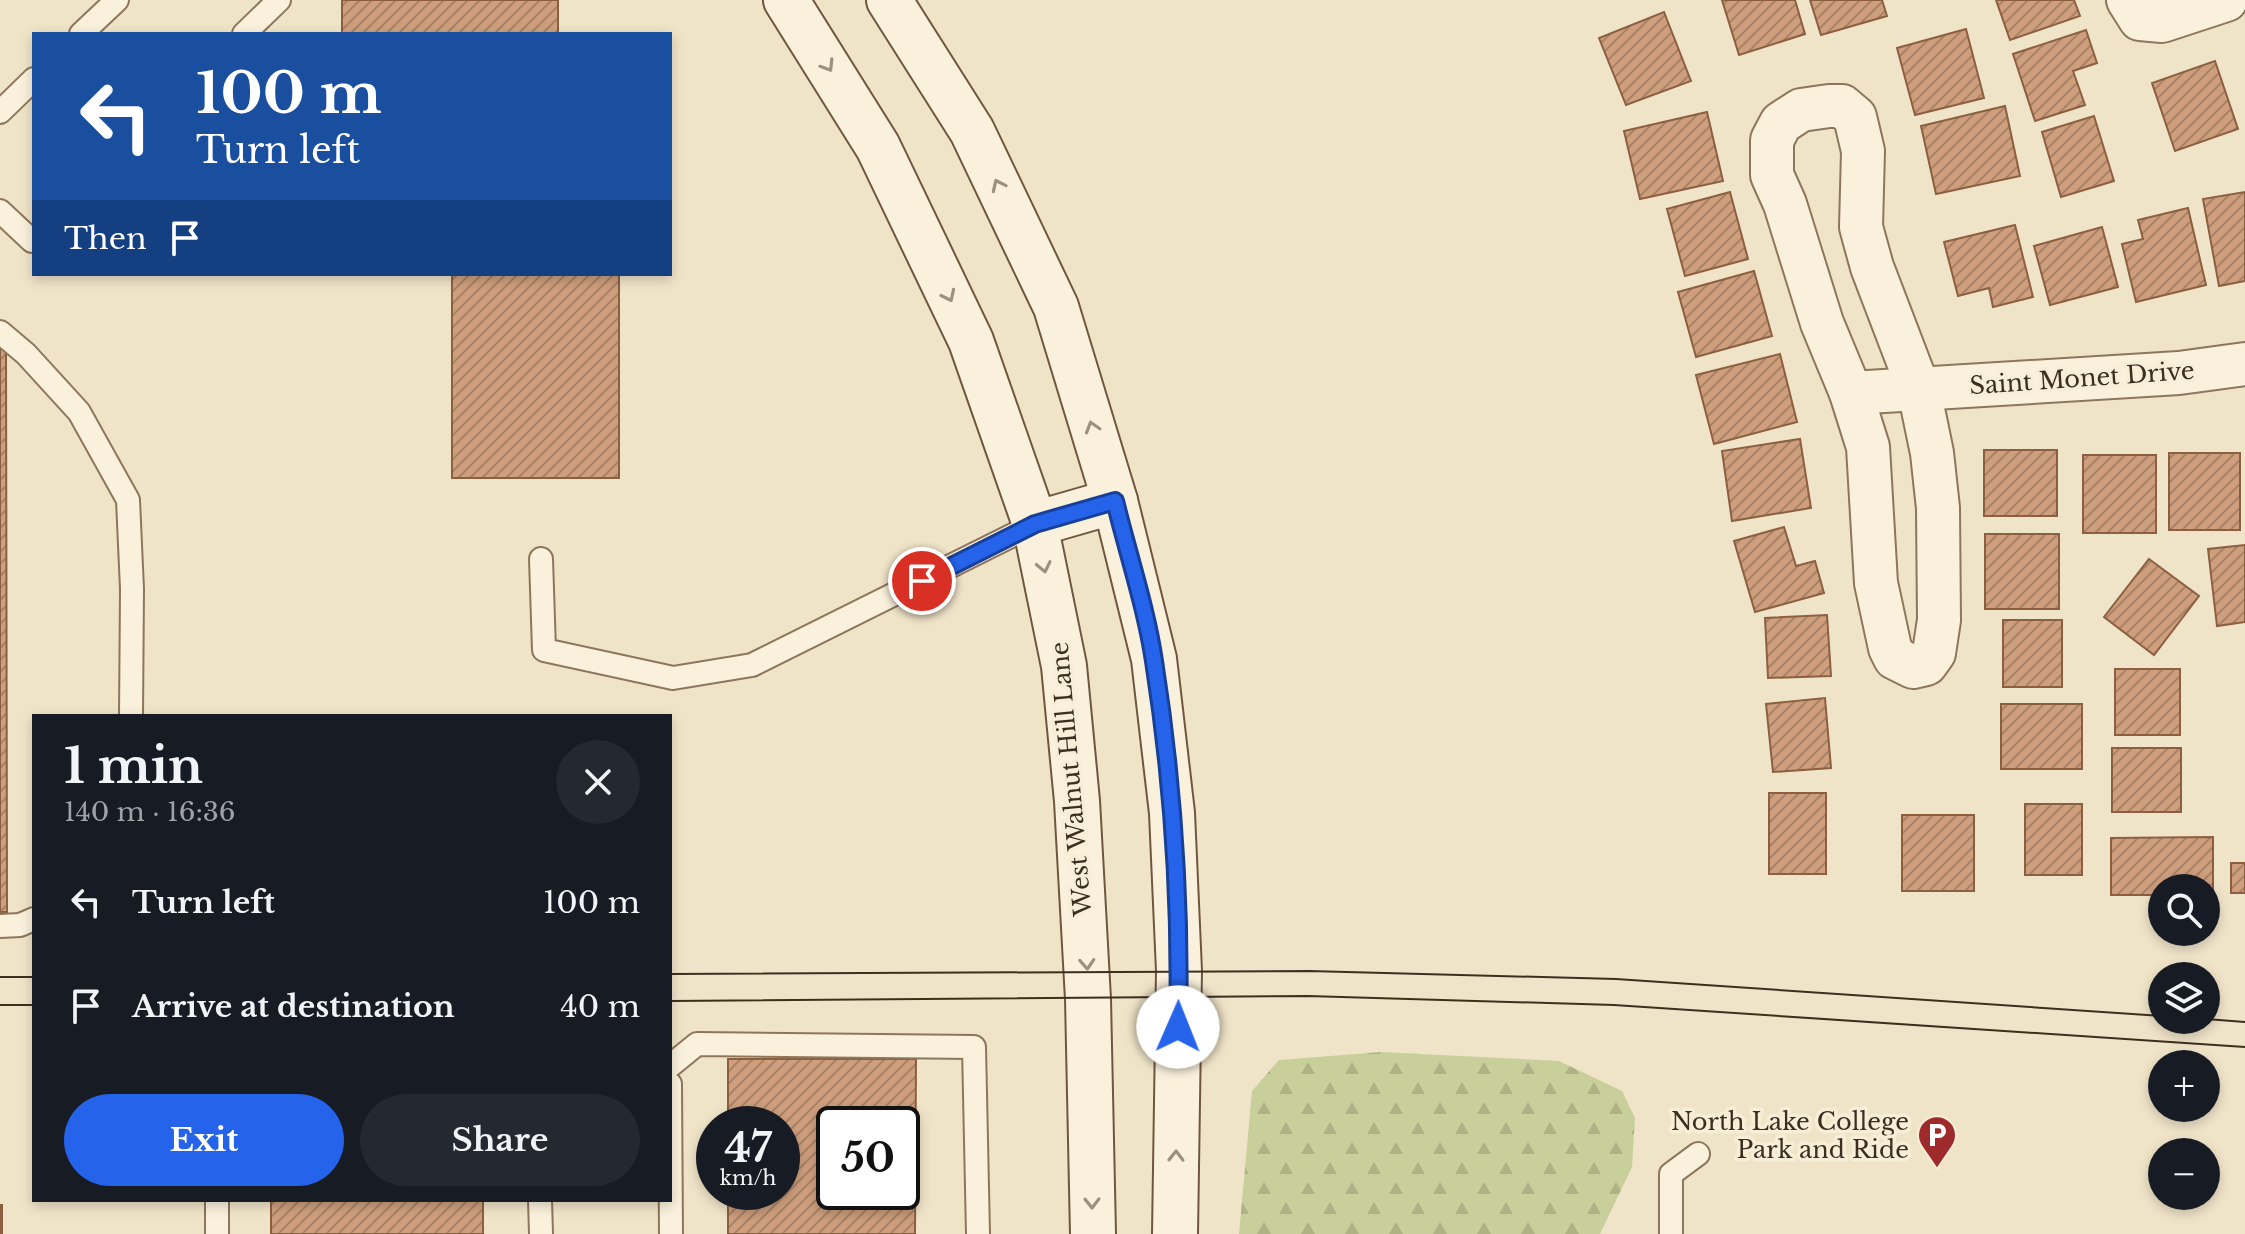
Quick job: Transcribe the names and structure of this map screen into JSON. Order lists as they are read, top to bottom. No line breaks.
{"streets":{"main road":["West Walnut Hill Lane"],"street":["Saint Monet Drive"]},"places":{"parking":["North Lake College Park and Ride"]},"page":{"turn":["100 m","Turn left"],"then":"Then","heading":["1 min","140 m · 16:36"],"list":[{"name":"Turn left","value":"100 m"},{"name":"Arrive at destination","value":"40 m"}],"map_buttons":["+","−"],"buttons":["Exit","Share"],"speed":"47 km/h","limit":"50"}}
